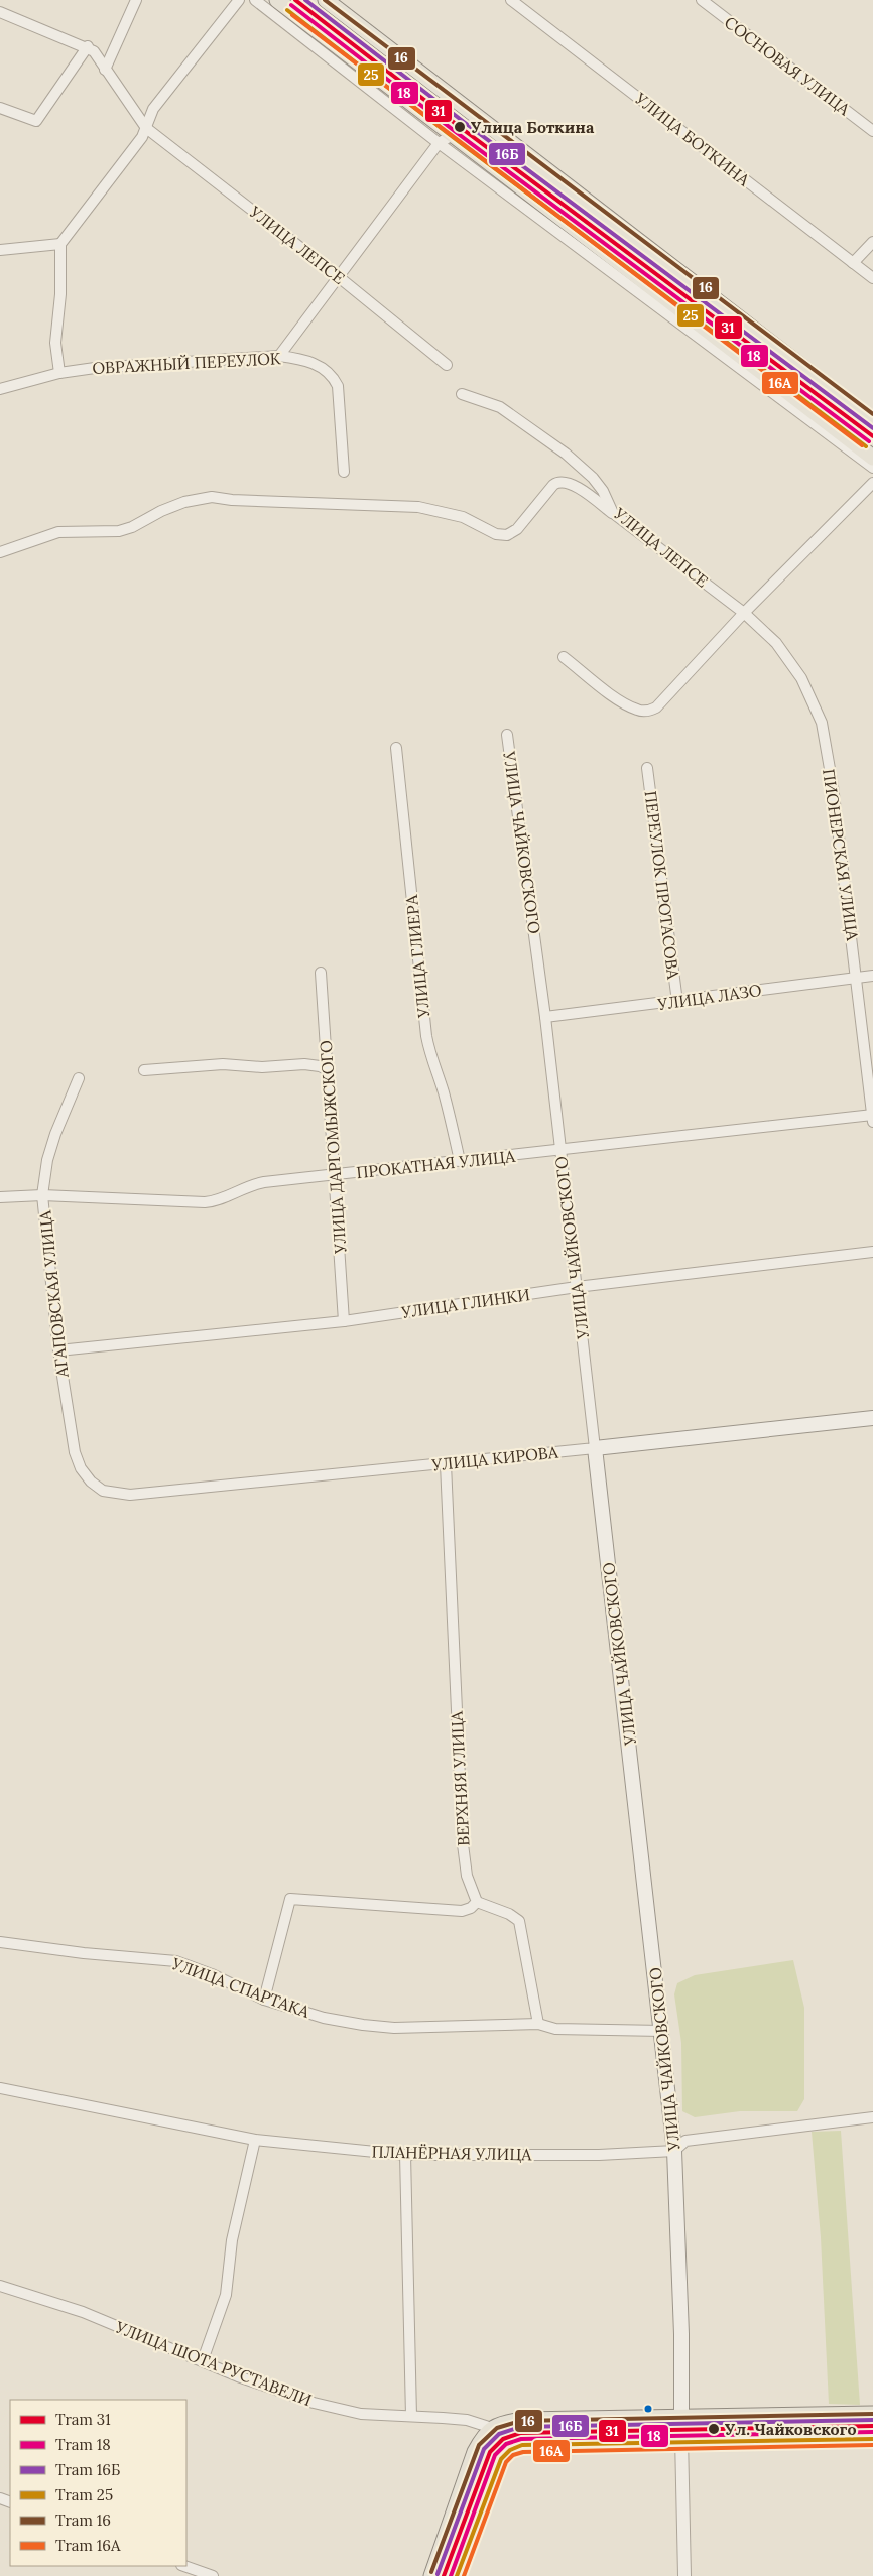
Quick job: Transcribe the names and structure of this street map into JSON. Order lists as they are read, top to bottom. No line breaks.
{"streets":{"main road":["УЛИЦА ЧАЙКОВСКОГО","УЛИЦА КИРОВА"],"street":["СОСНОВАЯ УЛИЦА","УЛИЦА БОТКИНА","УЛИЦА ЛЕПСЕ","ОВРАЖНЫЙ ПЕРЕУЛОК","ПИОНЕРСКАЯ УЛИЦА","ПЕРЕУЛОК ПРОТАСОВА","УЛИЦА ГЛИЕРА","УЛИЦА ЛАЗО","УЛИЦА ДАРГОМЫЖСКОГО","ПРОКАТНАЯ УЛИЦА","АГАПОВСКАЯ УЛИЦА","УЛИЦА ГЛИНКИ","ВЕРХНЯЯ УЛИЦА","УЛИЦА СПАРТАКА","ПЛАНЁРНАЯ УЛИЦА","УЛИЦА ШОТА РУСТАВЕЛИ"]},"crossings":[["УЛИЦА ЛЕПСЕ","ПИОНЕРСКАЯ УЛИЦА"],["УЛИЦА ЧАЙКОВСКОГО","УЛИЦА ЛАЗО"],["УЛИЦА ЧАЙКОВСКОГО","ПРОКАТНАЯ УЛИЦА"],["УЛИЦА ЧАЙКОВСКОГО","УЛИЦА ГЛИНКИ"],["УЛИЦА ЧАЙКОВСКОГО","УЛИЦА КИРОВА"],["УЛИЦА ЧАЙКОВСКОГО","УЛИЦА СПАРТАКА"],["УЛИЦА ЧАЙКОВСКОГО","ПЛАНЁРНАЯ УЛИЦА"],["ПИОНЕРСКАЯ УЛИЦА","УЛИЦА ЛАЗО"],["ПИОНЕРСКАЯ УЛИЦА","ПРОКАТНАЯ УЛИЦА"],["ПЕРЕУЛОК ПРОТАСОВА","УЛИЦА ЛАЗО"],["УЛИЦА ГЛИЕРА","ПРОКАТНАЯ УЛИЦА"],["УЛИЦА ДАРГОМЫЖСКОГО","ПРОКАТНАЯ УЛИЦА"],["УЛИЦА ДАРГОМЫЖСКОГО","УЛИЦА ГЛИНКИ"],["ПРОКАТНАЯ УЛИЦА","АГАПОВСКАЯ УЛИЦА"],["АГАПОВСКАЯ УЛИЦА","УЛИЦА ГЛИНКИ"],["АГАПОВСКАЯ УЛИЦА","УЛИЦА КИРОВА"],["УЛИЦА КИРОВА","ВЕРХНЯЯ УЛИЦА"]],"places":["Улица Боткина","Ул. Чайковского"],"lines":["tram line 31","tram line 16Б","tram line 16","tram line 18","tram line 25","tram line 16А"],"legend":["Tram 31","Tram 18","Tram 16Б","Tram 25","Tram 16","Tram 16А"]}
